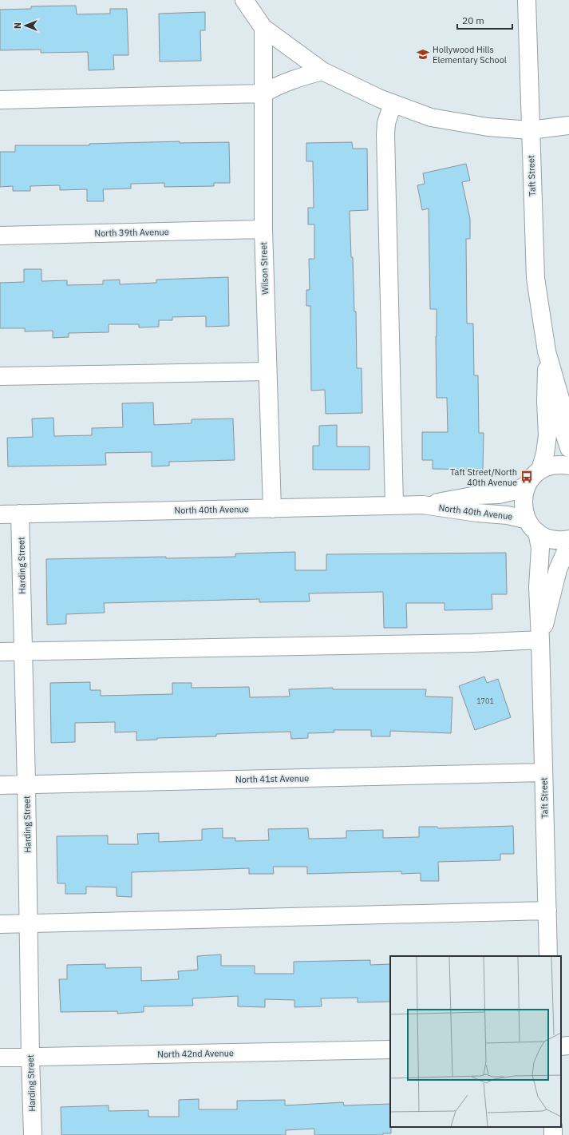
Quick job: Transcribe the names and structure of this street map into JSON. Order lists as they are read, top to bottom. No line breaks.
{"streets":{"street":["Taft Street","North 39th Avenue","Wilson Street","North 40th Avenue","Harding Street","North 41st Avenue","North 42nd Avenue"]},"crossings":[["Taft Street","North 40th Avenue"],["Taft Street","North 41st Avenue"],["North 39th Avenue","Wilson Street"],["Wilson Street","North 40th Avenue"],["North 40th Avenue","Harding Street"],["Harding Street","North 41st Avenue"],["Harding Street","North 42nd Avenue"]],"places":{"school or university":["Hollywood Hills Elementary School"],"bus stop":["Taft Street/North 40th Avenue"]},"house_numbers":["1701"],"scale_bar":"20 m","north":"left"}
